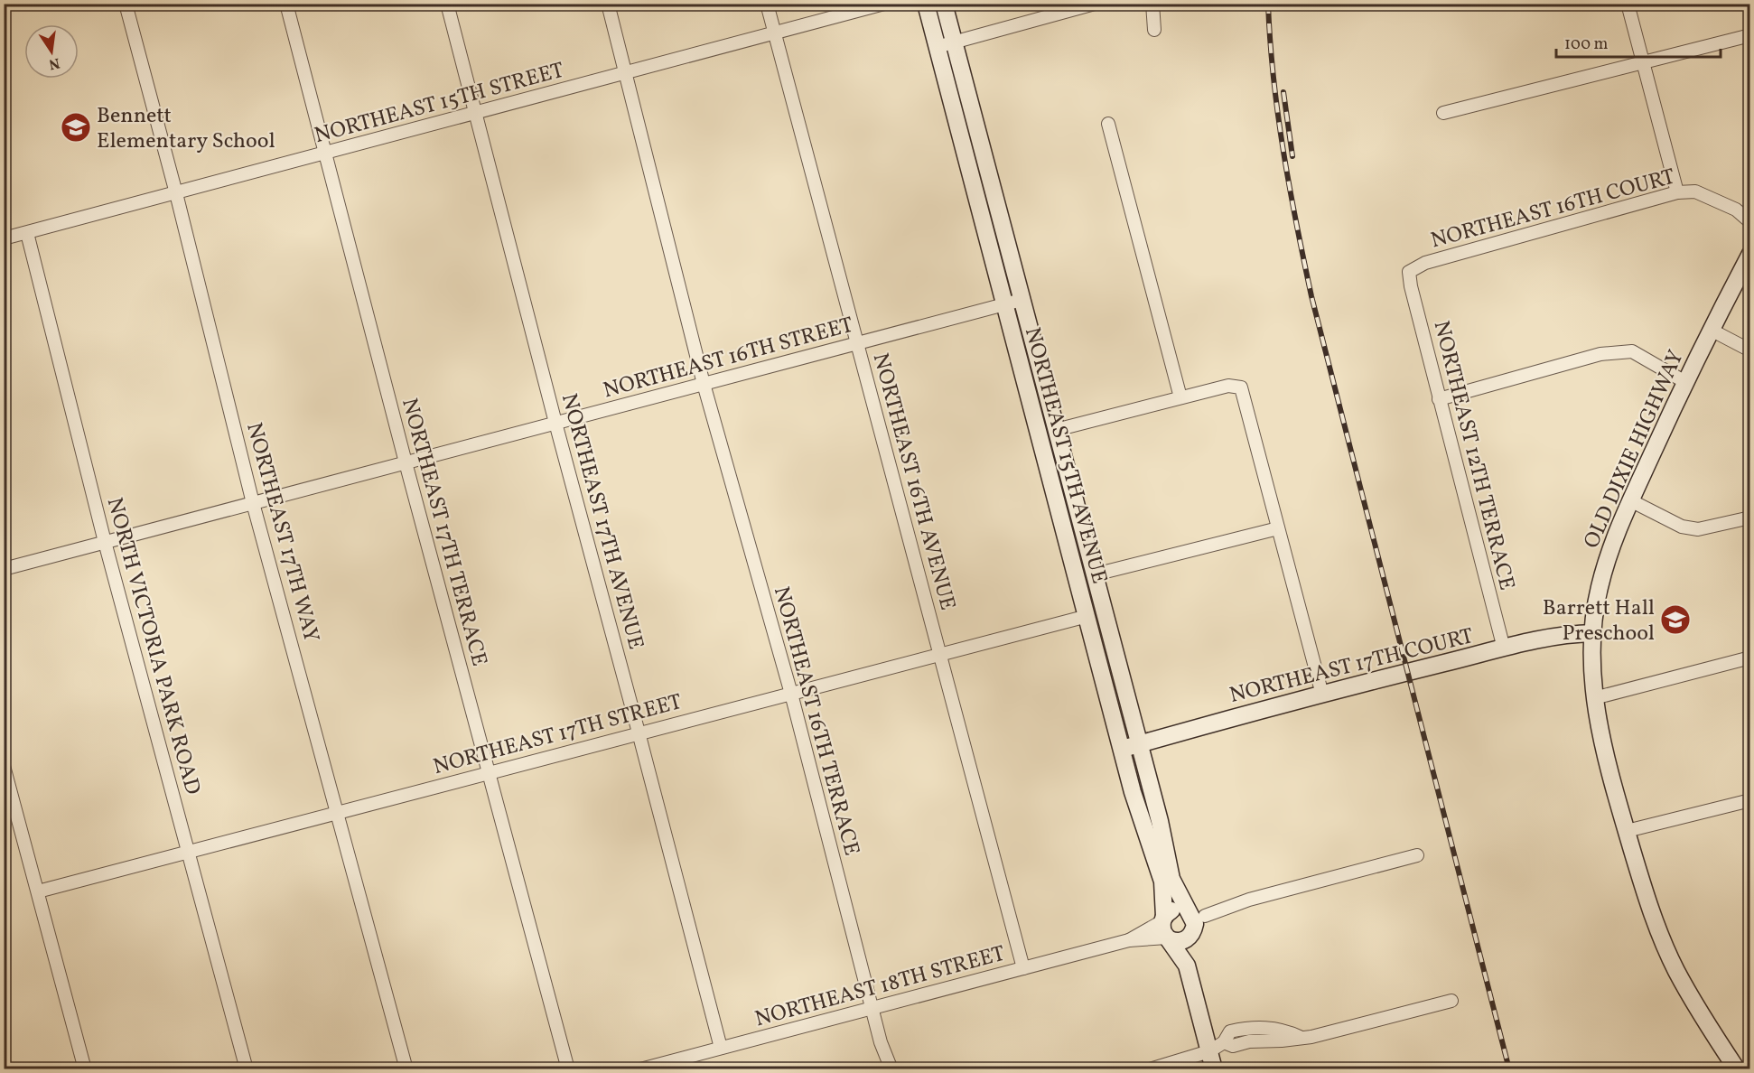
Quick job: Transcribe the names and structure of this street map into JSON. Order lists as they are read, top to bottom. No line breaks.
{"streets":{"street":["NORTHEAST 15TH STREET","NORTHEAST 16TH COURT","NORTHEAST 16TH STREET","OLD DIXIE HIGHWAY","NORTHEAST 15TH AVENUE","NORTHEAST 12TH TERRACE","NORTHEAST 16TH AVENUE","NORTHEAST 17TH AVENUE","NORTHEAST 17TH WAY","NORTHEAST 17TH TERRACE","NORTH VICTORIA PARK ROAD","NORTHEAST 17TH COURT","NORTHEAST 16TH TERRACE","NORTHEAST 17TH STREET","NORTHEAST 18TH STREET"]},"crossings":[["NORTHEAST 15TH STREET","NORTHEAST 16TH AVENUE"],["NORTHEAST 15TH STREET","NORTHEAST 17TH AVENUE"],["NORTHEAST 15TH STREET","NORTHEAST 17TH WAY"],["NORTHEAST 15TH STREET","NORTHEAST 17TH TERRACE"],["NORTHEAST 15TH STREET","NORTH VICTORIA PARK ROAD"],["NORTHEAST 15TH STREET","NORTHEAST 16TH TERRACE"],["NORTHEAST 16TH COURT","NORTHEAST 12TH TERRACE"],["NORTHEAST 16TH STREET","NORTHEAST 15TH AVENUE"],["NORTHEAST 16TH STREET","NORTHEAST 16TH AVENUE"],["NORTHEAST 16TH STREET","NORTHEAST 17TH AVENUE"],["NORTHEAST 16TH STREET","NORTHEAST 17TH WAY"],["NORTHEAST 16TH STREET","NORTHEAST 17TH TERRACE"],["NORTHEAST 16TH STREET","NORTH VICTORIA PARK ROAD"],["NORTHEAST 16TH STREET","NORTHEAST 16TH TERRACE"],["OLD DIXIE HIGHWAY","NORTHEAST 17TH COURT"],["NORTHEAST 15TH AVENUE","NORTHEAST 17TH COURT"],["NORTHEAST 15TH AVENUE","NORTHEAST 17TH STREET"],["NORTHEAST 15TH AVENUE","NORTHEAST 18TH STREET"],["NORTHEAST 12TH TERRACE","NORTHEAST 17TH COURT"],["NORTHEAST 16TH AVENUE","NORTHEAST 17TH STREET"],["NORTHEAST 16TH AVENUE","NORTHEAST 18TH STREET"],["NORTHEAST 17TH AVENUE","NORTHEAST 17TH STREET"],["NORTHEAST 17TH AVENUE","NORTHEAST 18TH STREET"],["NORTHEAST 17TH WAY","NORTHEAST 17TH STREET"],["NORTHEAST 17TH TERRACE","NORTHEAST 17TH STREET"],["NORTH VICTORIA PARK ROAD","NORTHEAST 17TH STREET"],["NORTHEAST 16TH TERRACE","NORTHEAST 17TH STREET"],["NORTHEAST 16TH TERRACE","NORTHEAST 18TH STREET"]],"places":{"school or university":["Bennett Elementary School","Barrett Hall Preschool"]},"scale_bar":"100 m","north":"bottom"}
